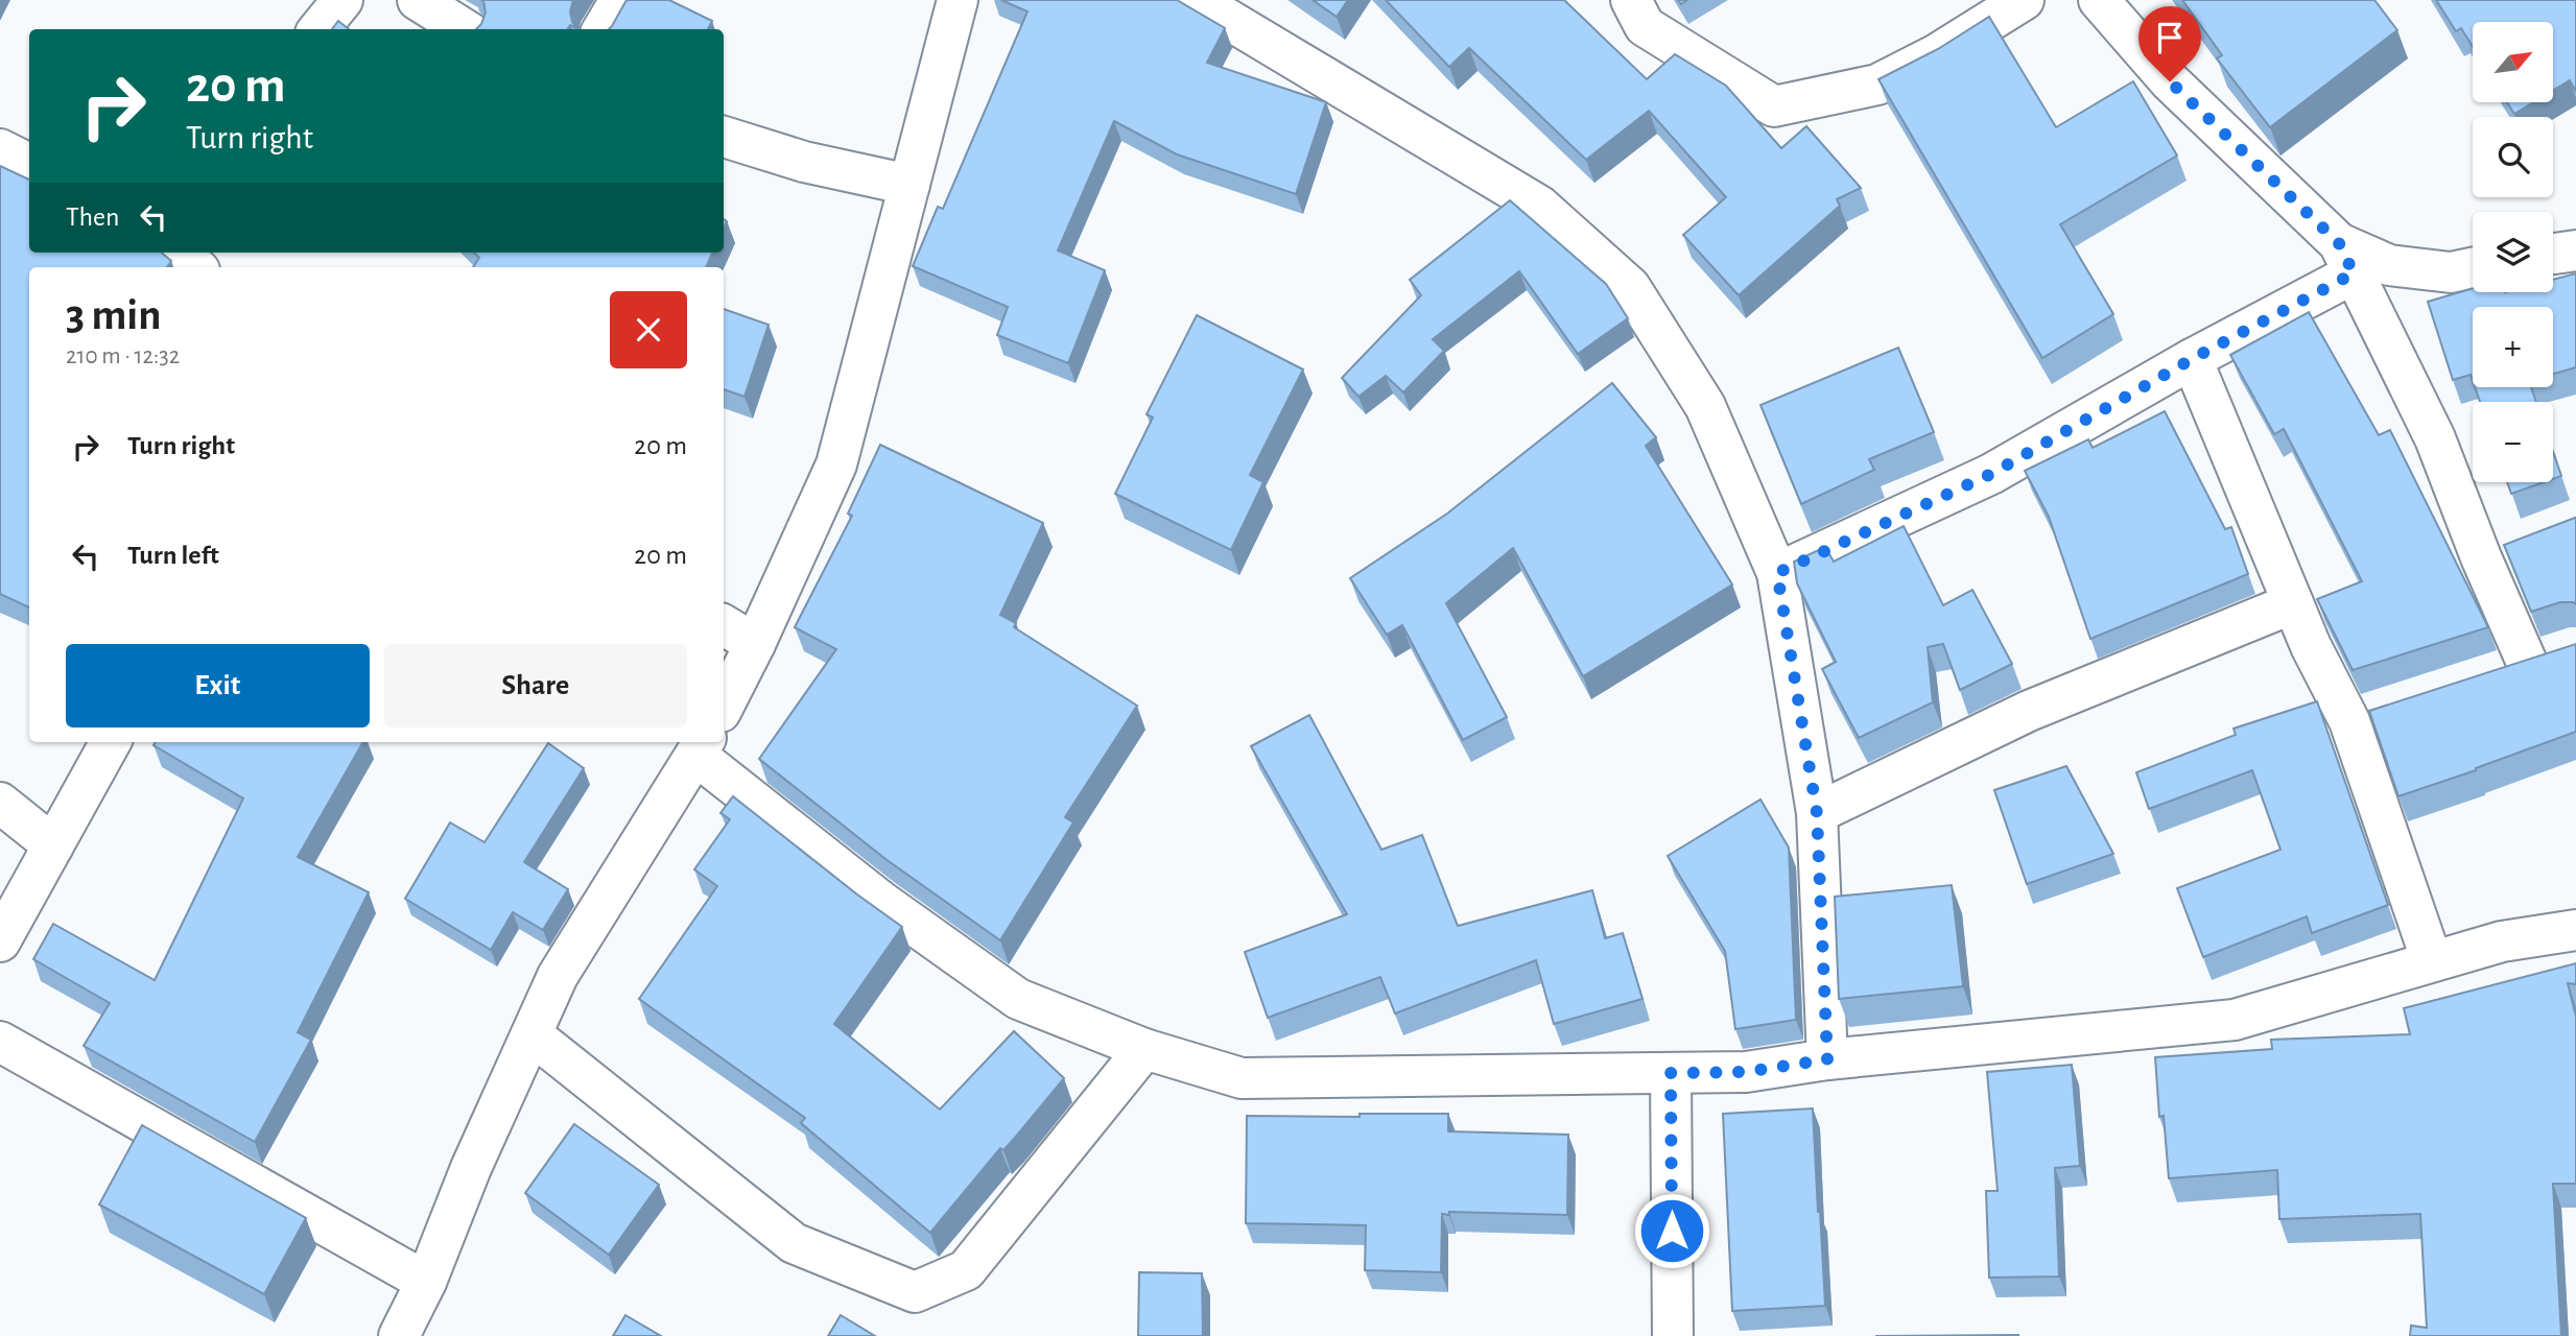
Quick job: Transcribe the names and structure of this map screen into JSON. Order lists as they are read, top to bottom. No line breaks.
{"north":"top right","page":{"map_buttons":["+","−"],"turn":["20 m","Turn right"],"then":"Then","heading":["3 min","210 m · 12:32"],"list":[{"name":"Turn right","value":"20 m"},{"name":"Turn left","value":"20 m"}],"buttons":["Exit","Share"]}}
